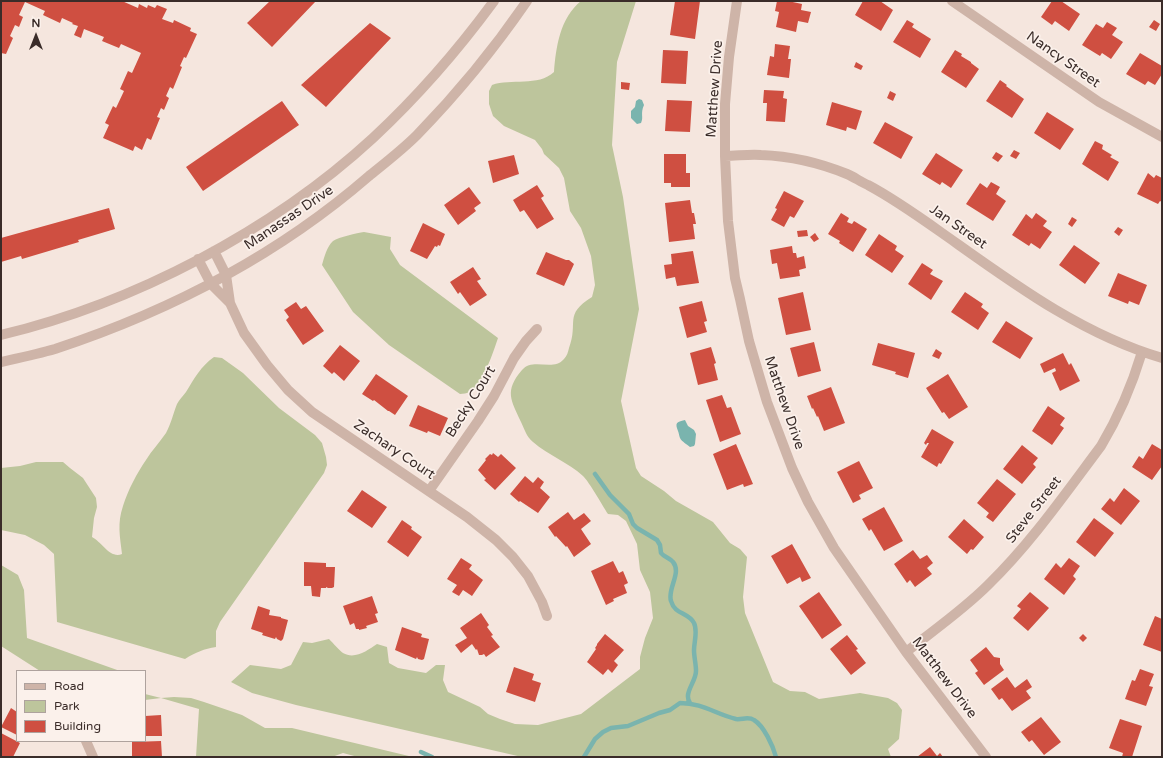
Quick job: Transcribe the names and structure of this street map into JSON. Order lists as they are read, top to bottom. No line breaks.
{"streets":{"street":["Nancy Street","Matthew Drive","Manassas Drive","Jan Street","Becky Court","Zachary Court","Steve Street"]},"crossings":[["Matthew Drive","Jan Street"],["Matthew Drive","Steve Street"],["Manassas Drive","Zachary Court"],["Jan Street","Steve Street"],["Becky Court","Zachary Court"]],"legend":["Road","Park","Building"],"north":"top"}
